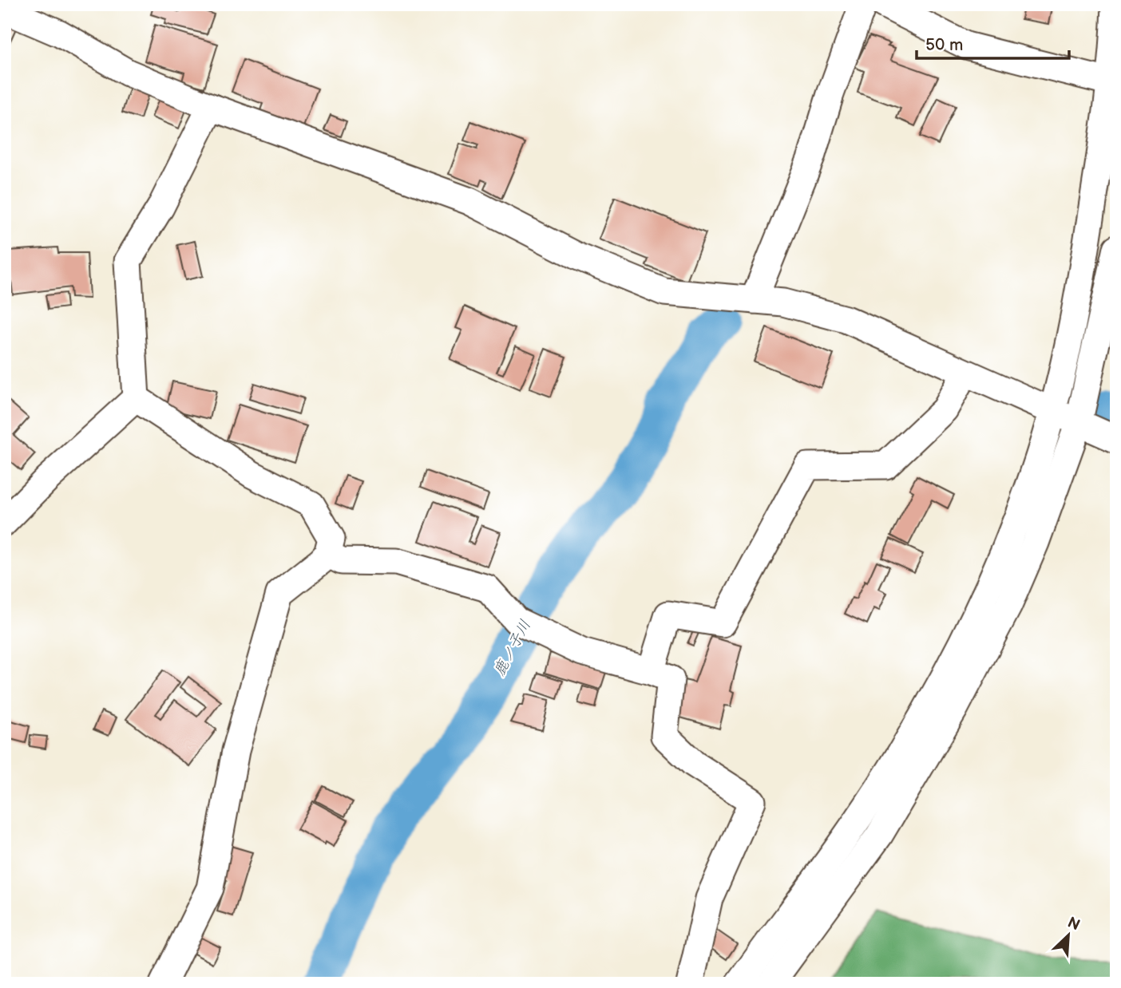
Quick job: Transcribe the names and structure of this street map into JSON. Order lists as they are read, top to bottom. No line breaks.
{"water":["鹿ノ子川"],"scale_bar":"50 m","north":"top right"}
